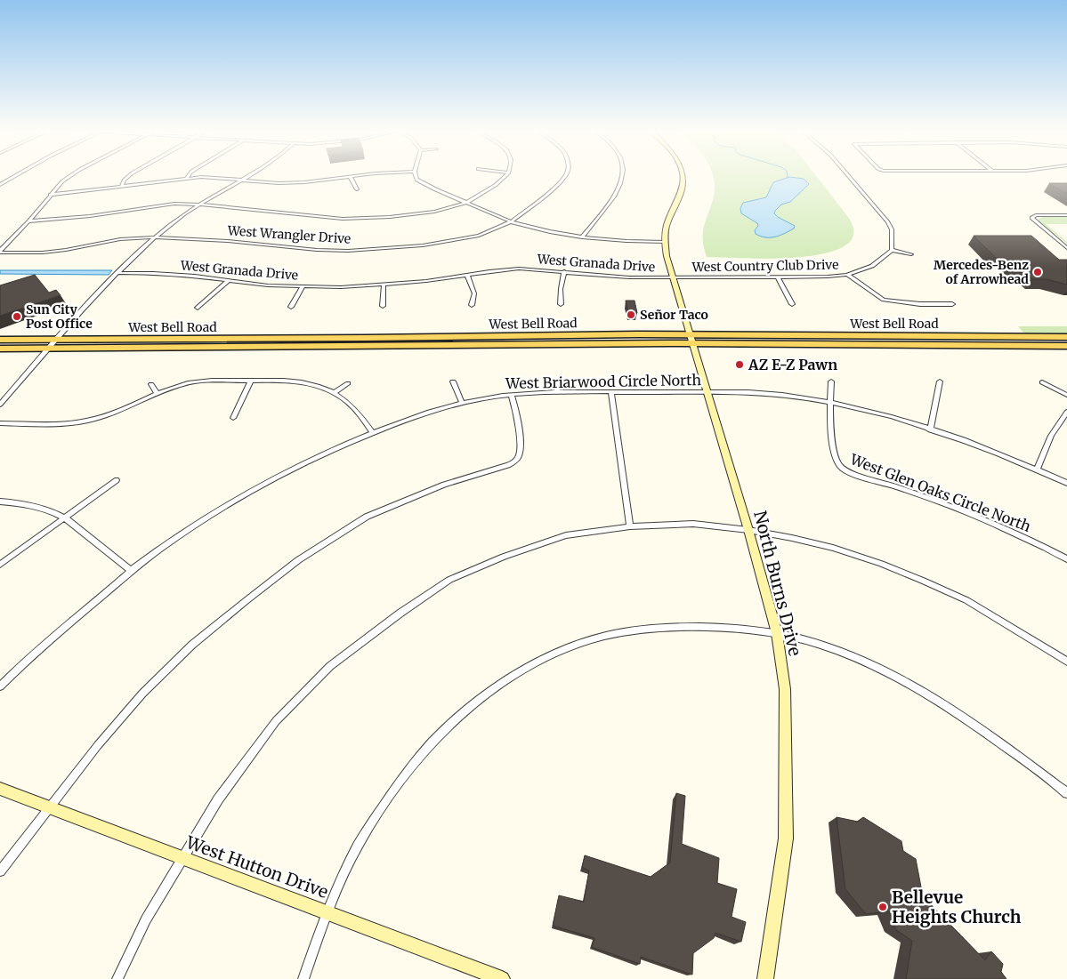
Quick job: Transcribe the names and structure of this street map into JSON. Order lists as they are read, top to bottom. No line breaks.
{"streets":{"main road":["West Bell Road"],"street":["West Wrangler Drive","West Granada Drive","West Country Club Drive","West Briarwood Circle North","West Glen Oaks Circle North","North Burns Drive","West Hutton Drive"]},"crossings":[["West Granada Drive","West Country Club Drive"],["West Granada Drive","North Burns Drive"],["West Country Club Drive","North Burns Drive"],["West Bell Road","North Burns Drive"],["West Briarwood Circle North","West Glen Oaks Circle North"],["West Briarwood Circle North","North Burns Drive"]],"places":["Mercedes-Benz of Arrowhead","Señor Taco","Sun City Post Office","AZ E-Z Pawn","Bellevue Heights Church"]}
